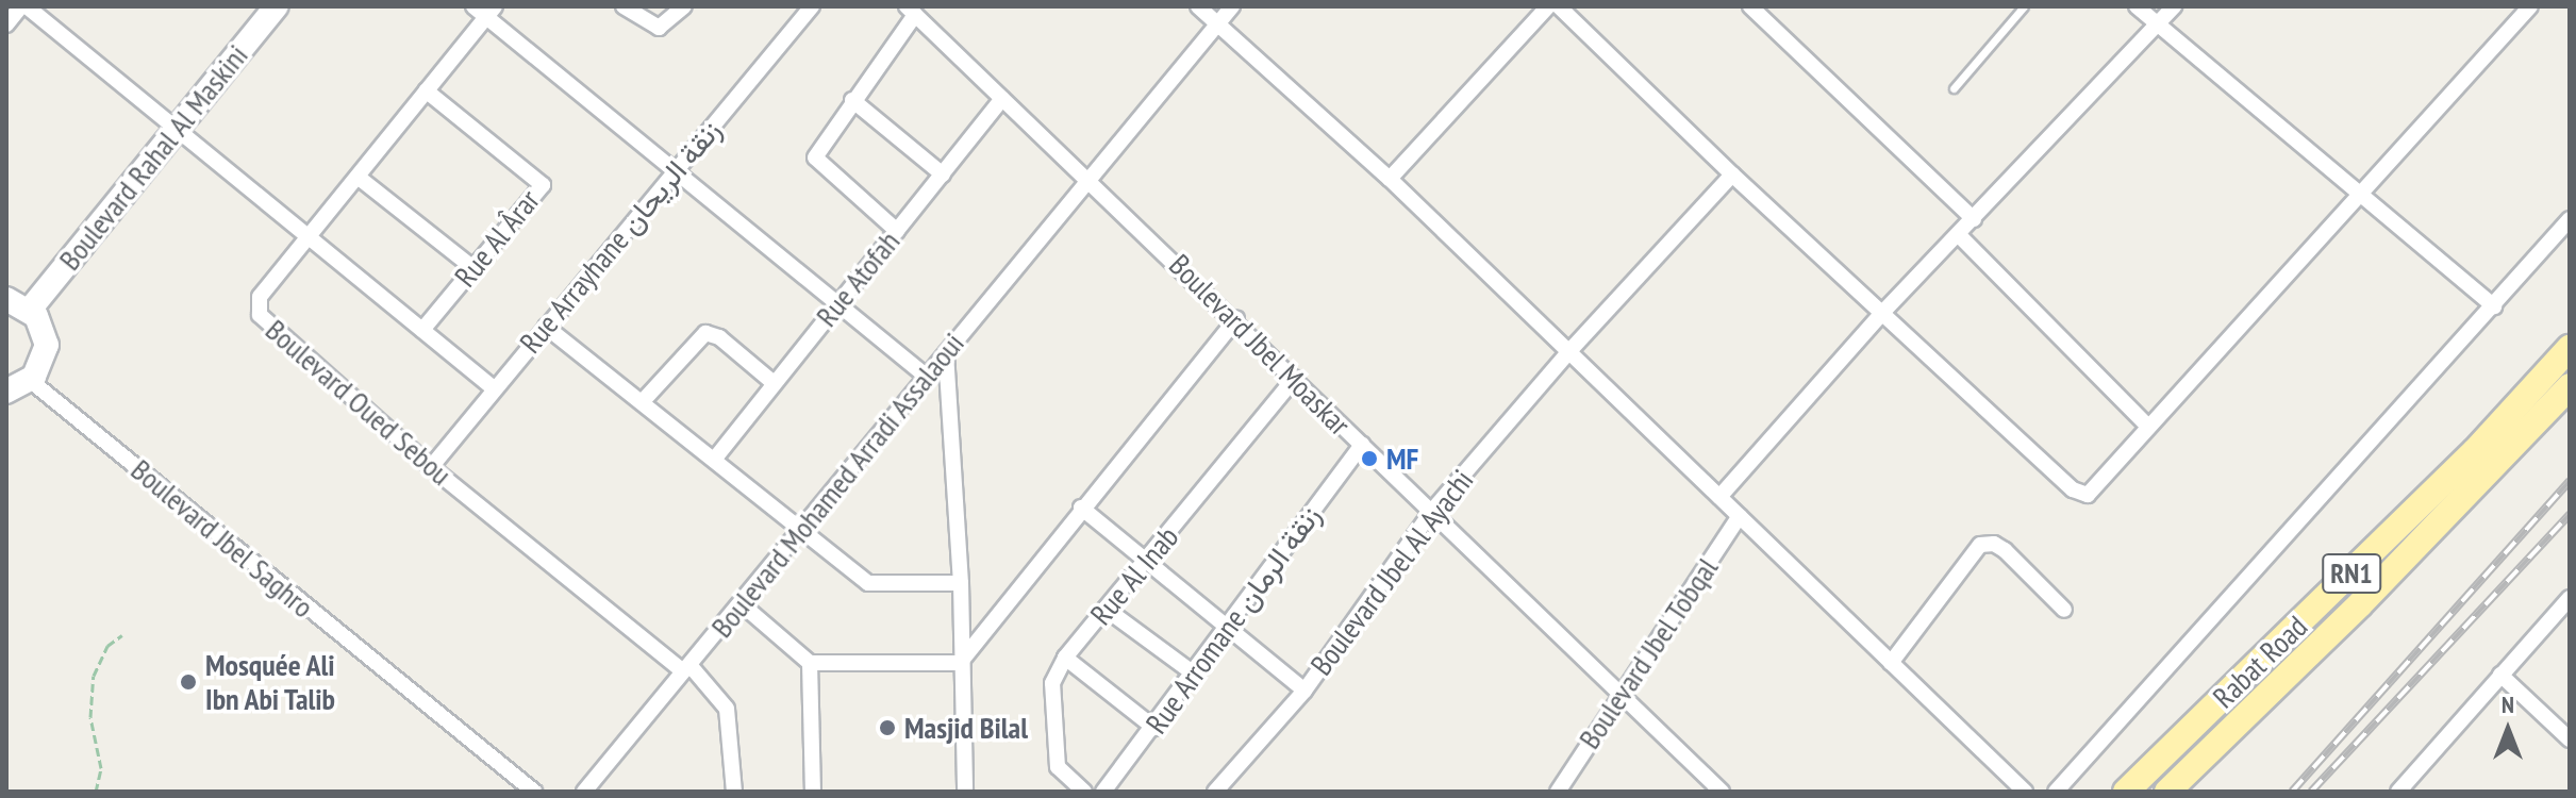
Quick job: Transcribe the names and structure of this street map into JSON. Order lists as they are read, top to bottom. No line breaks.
{"streets":{"main road":["RN1","Rabat Road"],"street":["Boulevard Rahal Al Maskini","Rue Arrayhane زنقة الريحان","Rue Al Ârar","Rue Atofah","Boulevard Jbel Moaskar","Boulevard Oued Sebou","Boulevard Mohamed Arradi Assalaoui","Boulevard Jbel Saghro","Boulevard Jbel Al Ayachi","Rue Al Inab","Rue Arromane زنقة الرمان","Boulevard Jbel Tobqal"]},"crossings":[["Rue Arrayhane زنقة الريحان","Boulevard Oued Sebou"],["Rue Al Ârar","Boulevard Oued Sebou"],["Rue Atofah","Boulevard Jbel Moaskar"],["Boulevard Jbel Moaskar","Boulevard Mohamed Arradi Assalaoui"],["Boulevard Jbel Moaskar","Boulevard Jbel Al Ayachi"],["Boulevard Jbel Moaskar","Rue Al Inab"],["Boulevard Jbel Moaskar","Rue Arromane زنقة الرمان"],["Boulevard Jbel Moaskar","Boulevard Jbel Tobqal"],["Boulevard Oued Sebou","Boulevard Mohamed Arradi Assalaoui"]],"places":["MF","Mosquée Ali Ibn Abi Talib","Masjid Bilal"],"north":"top"}
